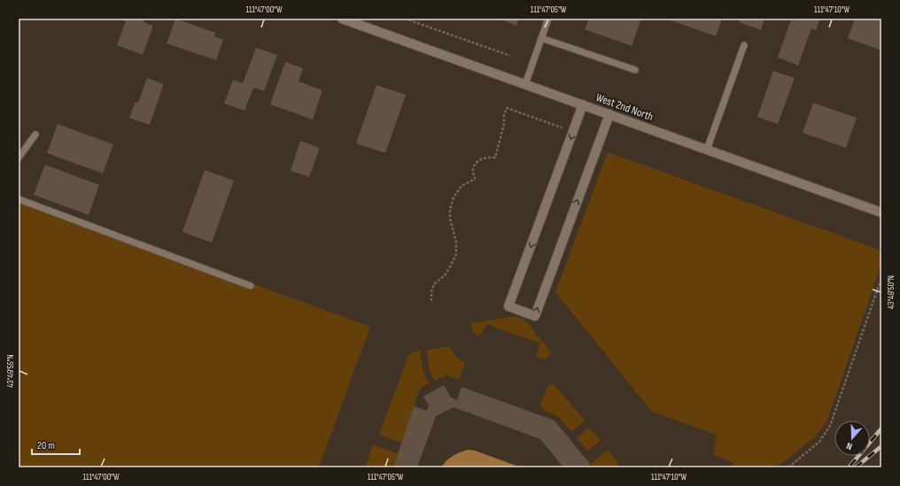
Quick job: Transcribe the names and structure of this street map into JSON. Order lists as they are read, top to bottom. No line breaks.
{"streets":{"street":["West 2nd North"]},"scale_bar":"20 m","north":"bottom","coordinates":["111°47'00\"W","111°47'05\"W","111°47'10\"W","43°49'50\"N","43°49'55\"N"]}
